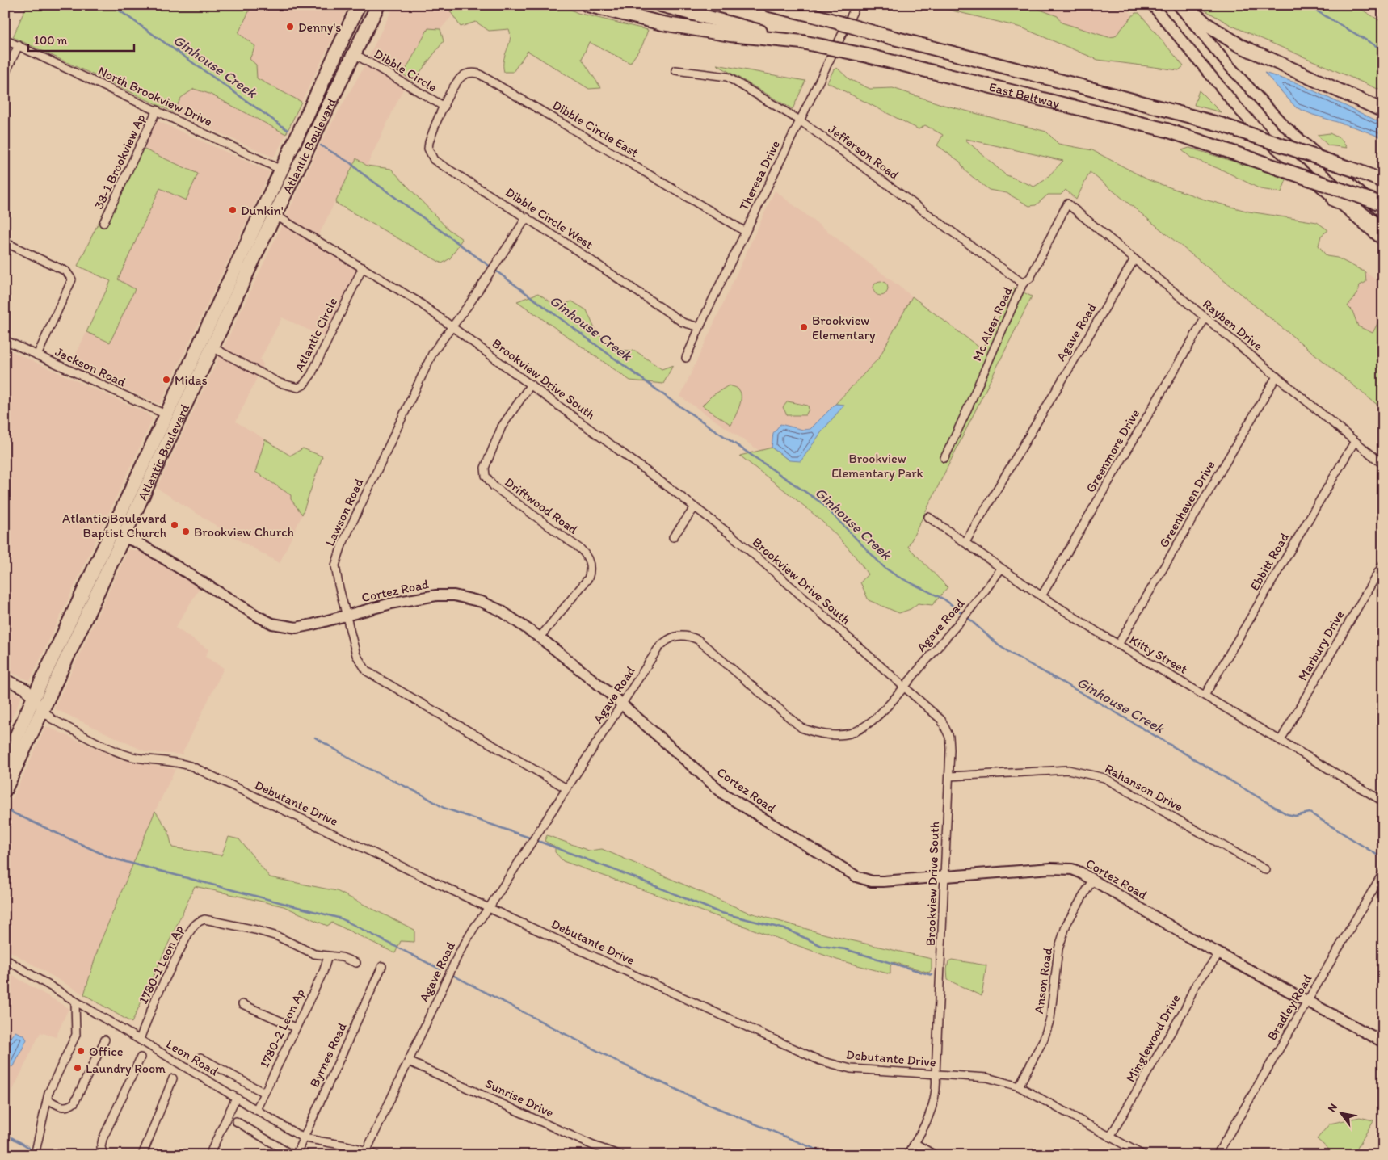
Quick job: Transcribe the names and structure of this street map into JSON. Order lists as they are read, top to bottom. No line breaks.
{"streets":{"highway":["East Beltway","Atlantic Boulevard"],"street":["Dibble Circle","North Brookview Drive","Dibble Circle East","Jefferson Road","38-1 Brookview Ap","Theresa Drive","Dibble Circle West","Mc Aleer Road","Rayben Drive","Agave Road","Atlantic Circle","Jackson Road","Brookview Drive South","Greenmore Drive","Greenhaven Drive","Driftwood Road","Lawson Road","Ebbitt Road","Cortez Road","Marbury Drive","Kitty Street","Rahanson Drive","Debutante Drive","1780-1 Leon Ap","Anson Road","Bradley Road","1780-2 Leon Ap","Minglewood Drive","Byrnes Road","Leon Road","Sunrise Drive"]},"crossings":[["Dibble Circle","Dibble Circle East"],["Dibble Circle","Atlantic Boulevard"],["Dibble Circle","Dibble Circle West"],["North Brookview Drive","Atlantic Boulevard"],["North Brookview Drive","38-1 Brookview Ap"],["Dibble Circle East","Theresa Drive"],["Dibble Circle East","Dibble Circle West"],["Atlantic Boulevard","Atlantic Circle"],["Atlantic Boulevard","Jackson Road"],["Atlantic Boulevard","Brookview Drive South"],["Atlantic Boulevard","Cortez Road"],["Atlantic Boulevard","Debutante Drive"],["Jefferson Road","Theresa Drive"],["Jefferson Road","Mc Aleer Road"],["Theresa Drive","Dibble Circle West"],["Dibble Circle West","Lawson Road"],["Mc Aleer Road","Rayben Drive"],["Rayben Drive","Agave Road"],["Rayben Drive","Greenmore Drive"],["Rayben Drive","Greenhaven Drive"],["Rayben Drive","Ebbitt Road"],["Agave Road","Brookview Drive South"],["Agave Road","Lawson Road"],["Agave Road","Cortez Road"],["Agave Road","Kitty Street"],["Agave Road","Debutante Drive"],["Agave Road","Leon Road"],["Agave Road","Sunrise Drive"],["Atlantic Circle","Brookview Drive South"],["Brookview Drive South","Driftwood Road"],["Brookview Drive South","Lawson Road"],["Brookview Drive South","Cortez Road"],["Brookview Drive South","Rahanson Drive"],["Brookview Drive South","Debutante Drive"],["Greenmore Drive","Kitty Street"],["Greenhaven Drive","Kitty Street"],["Driftwood Road","Cortez Road"],["Lawson Road","Cortez Road"],["Ebbitt Road","Kitty Street"],["Cortez Road","Anson Road"],["Cortez Road","Bradley Road"],["Cortez Road","Minglewood Drive"],["Marbury Drive","Kitty Street"],["Debutante Drive","Anson Road"],["Debutante Drive","Minglewood Drive"],["1780-1 Leon Ap","1780-2 Leon Ap"],["1780-1 Leon Ap","Leon Road"],["1780-2 Leon Ap","Leon Road"],["Byrnes Road","Leon Road"]],"water":["Ginhouse Creek"],"parks":["Brookview Elementary Park"],"places":["Denny's","Dunkin'","Brookview Elementary","Midas","Atlantic Boulevard Baptist Church","Brookview Church","Office","Laundry Room"],"scale_bar":"100 m","north":"top left"}
